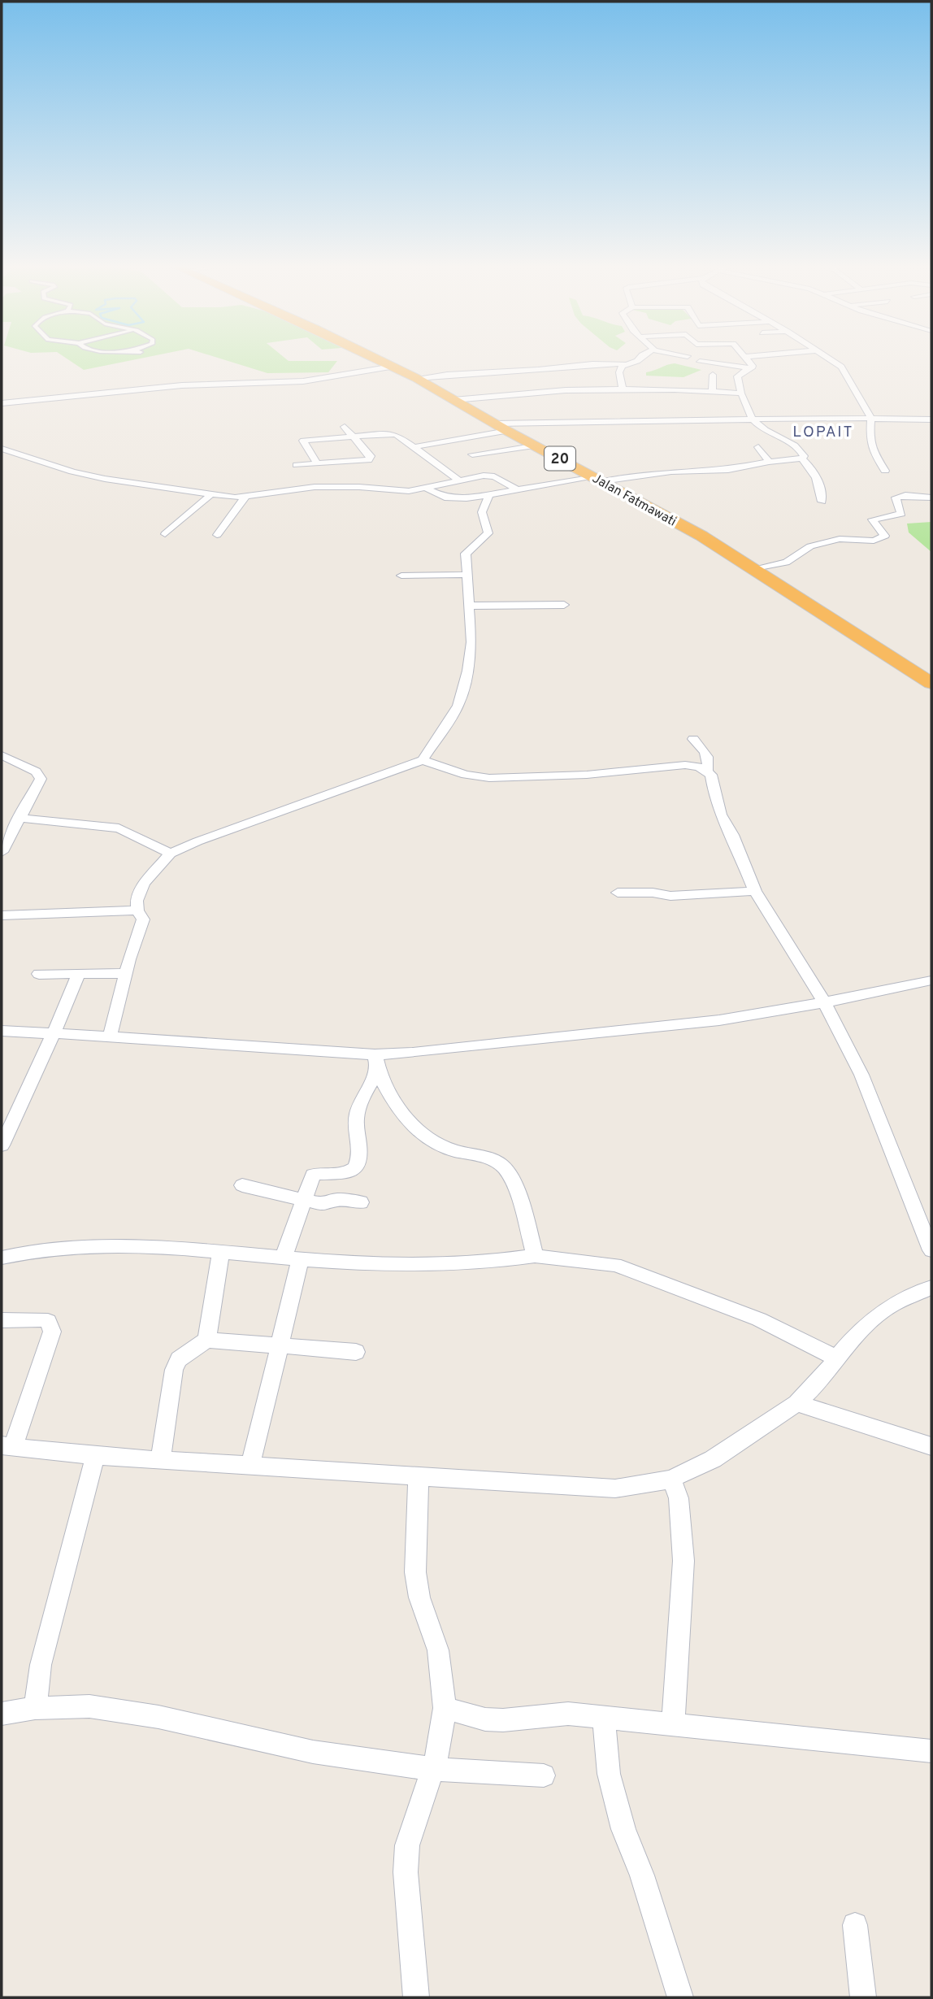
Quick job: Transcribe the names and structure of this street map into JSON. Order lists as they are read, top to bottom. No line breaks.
{"streets":{"highway":["20","Jalan Fatmawati"]},"districts":["LOPAIT"]}
